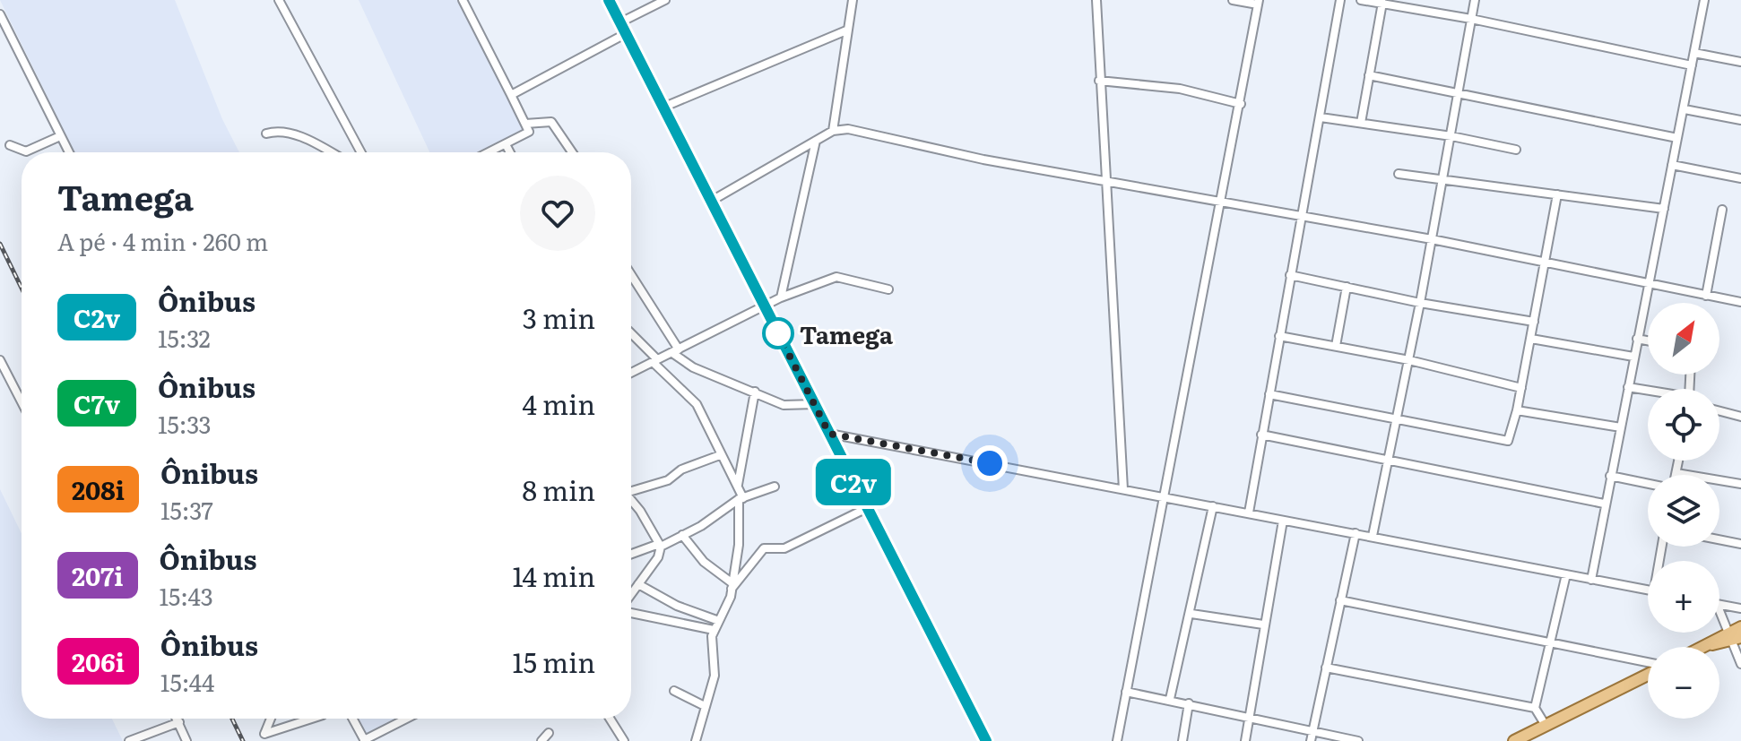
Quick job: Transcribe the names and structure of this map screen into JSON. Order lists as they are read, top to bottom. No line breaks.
{"places":["Tamega"],"lines":["bus line C2v"],"north":"top right","page":{"on_map":"C2v","heading":["Tamega","A pé · 4 min · 260 m"],"list":[{"mark":"C2v","name":"Ônibus","note":"15:32","value":"3 min"},{"mark":"C7v","name":"Ônibus","note":"15:33","value":"4 min"},{"mark":"208i","name":"Ônibus","note":"15:37","value":"8 min"},{"mark":"207i","name":"Ônibus","note":"15:43","value":"14 min"},{"mark":"206i","name":"Ônibus","note":"15:44","value":"15 min"}],"map_buttons":["+","−"]}}
